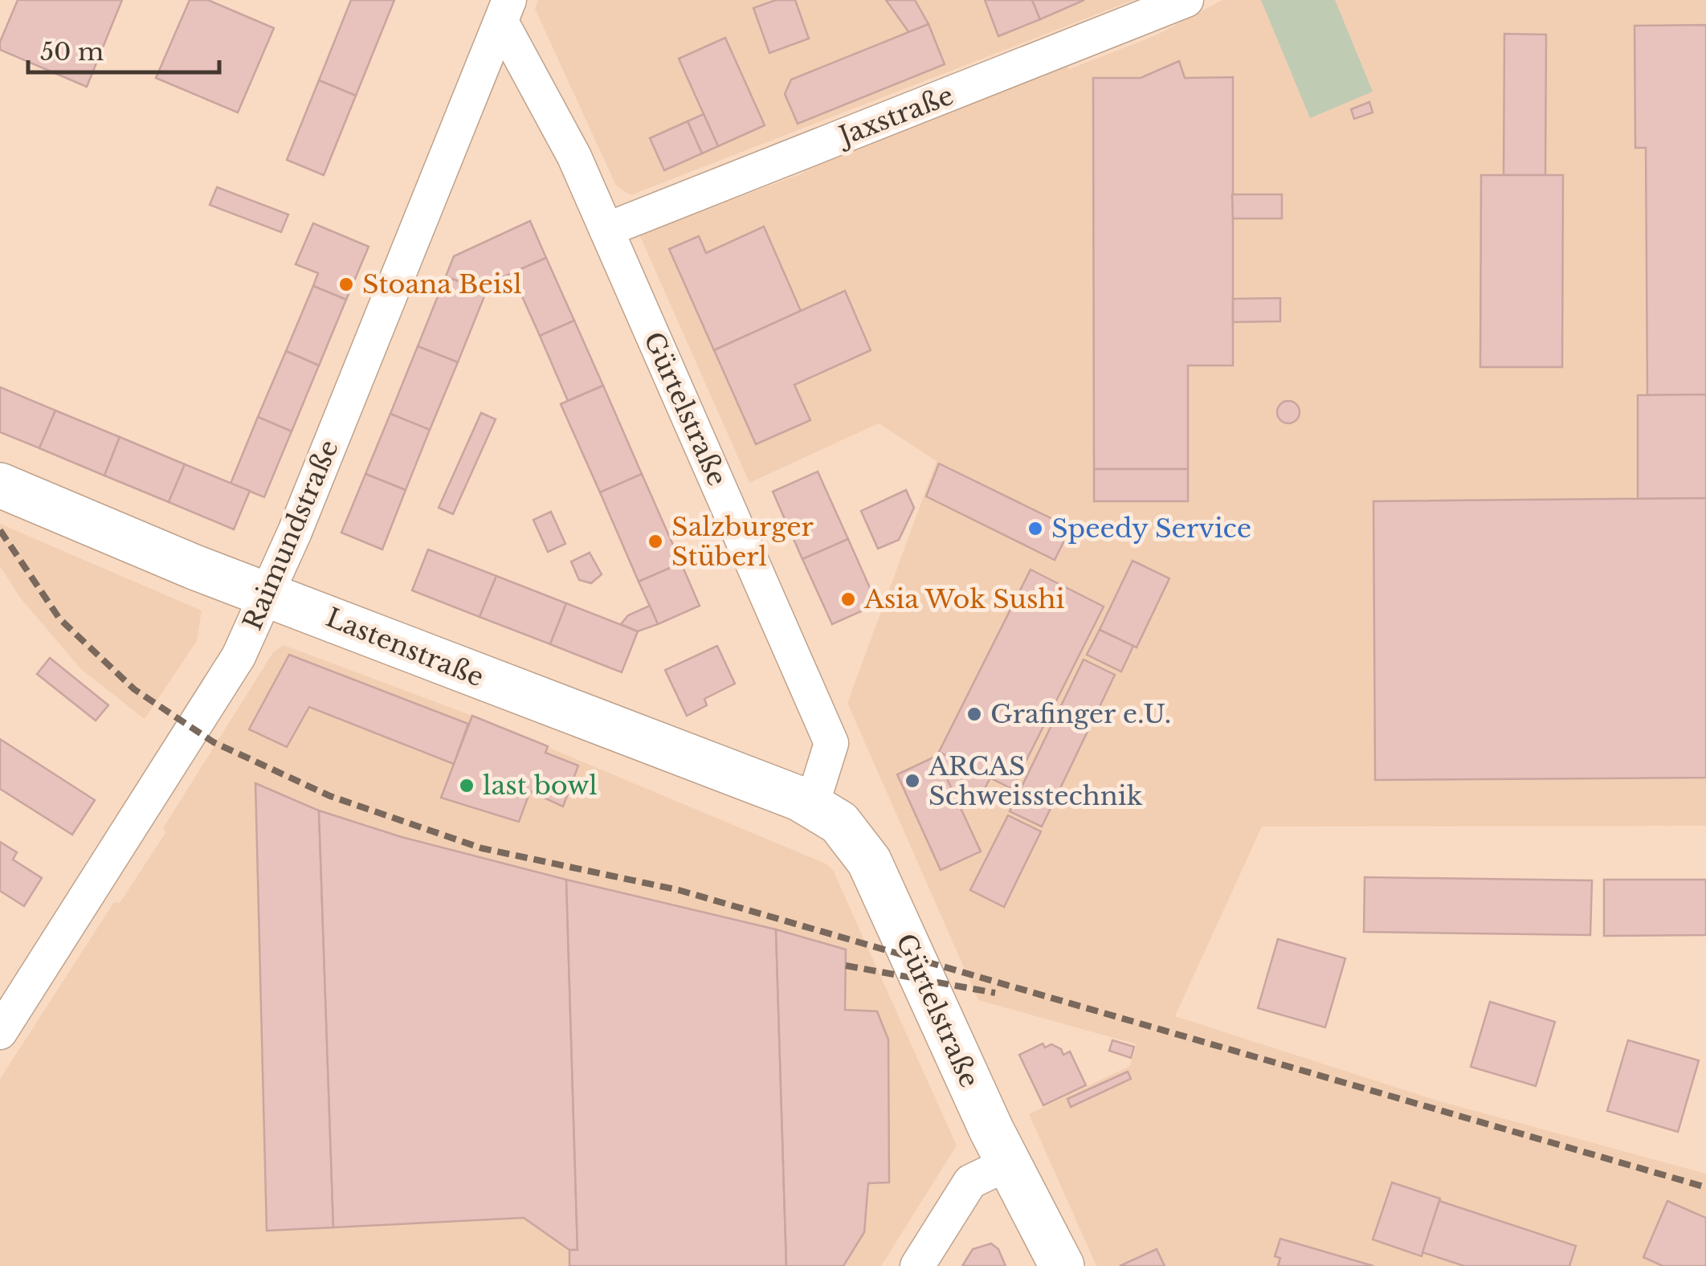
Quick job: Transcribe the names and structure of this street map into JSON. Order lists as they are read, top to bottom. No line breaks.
{"streets":{"main road":["Gürtelstraße","Lastenstraße"],"street":["Jaxstraße","Raimundstraße"]},"crossings":[["Jaxstraße","Gürtelstraße"],["Gürtelstraße","Raimundstraße"],["Gürtelstraße","Lastenstraße"],["Raimundstraße","Lastenstraße"]],"places":["Stoana Beisl","Speedy Service","Salzburger Stüberl","Asia Wok Sushi","Grafinger e.U.","ARCAS Schweisstechnik","last bowl"],"scale_bar":"50 m"}
